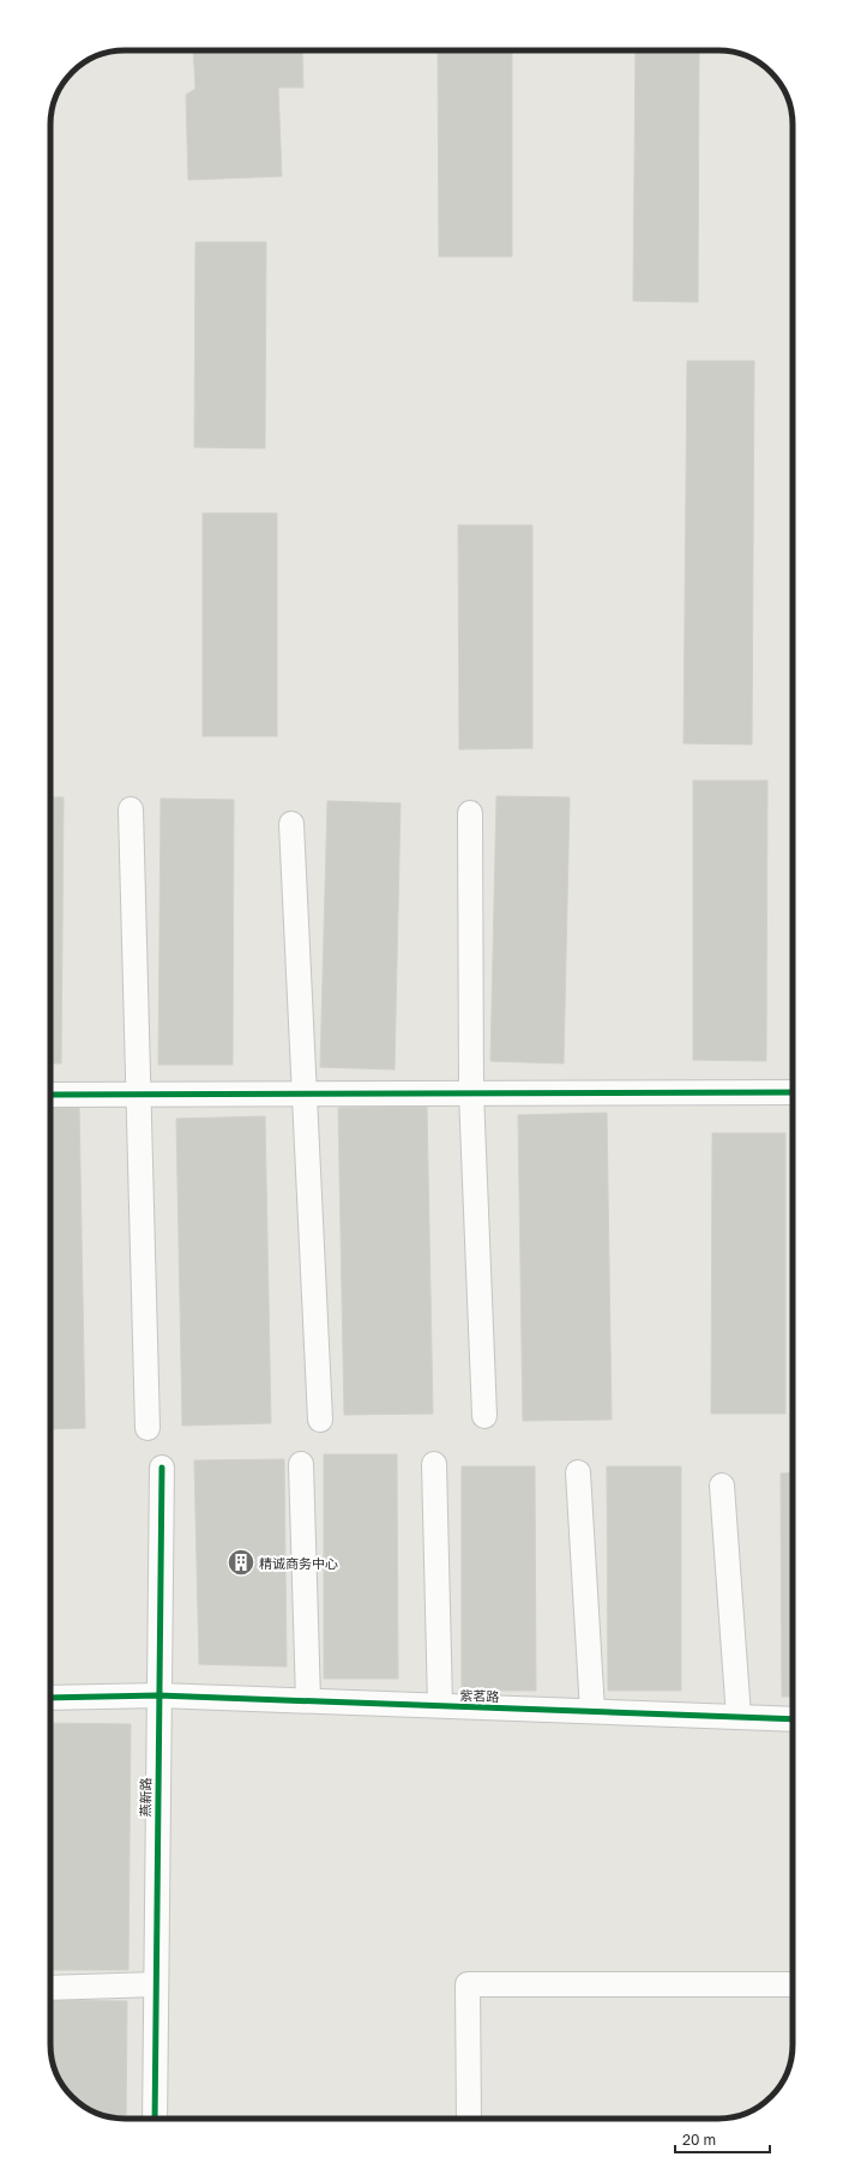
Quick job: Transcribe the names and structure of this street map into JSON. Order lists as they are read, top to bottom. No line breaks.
{"streets":{"street":["紫茗路","燕新路"]},"crossings":[["紫茗路","燕新路"]],"places":{"building":["精诚商务中心"]},"scale_bar":"20 m"}
